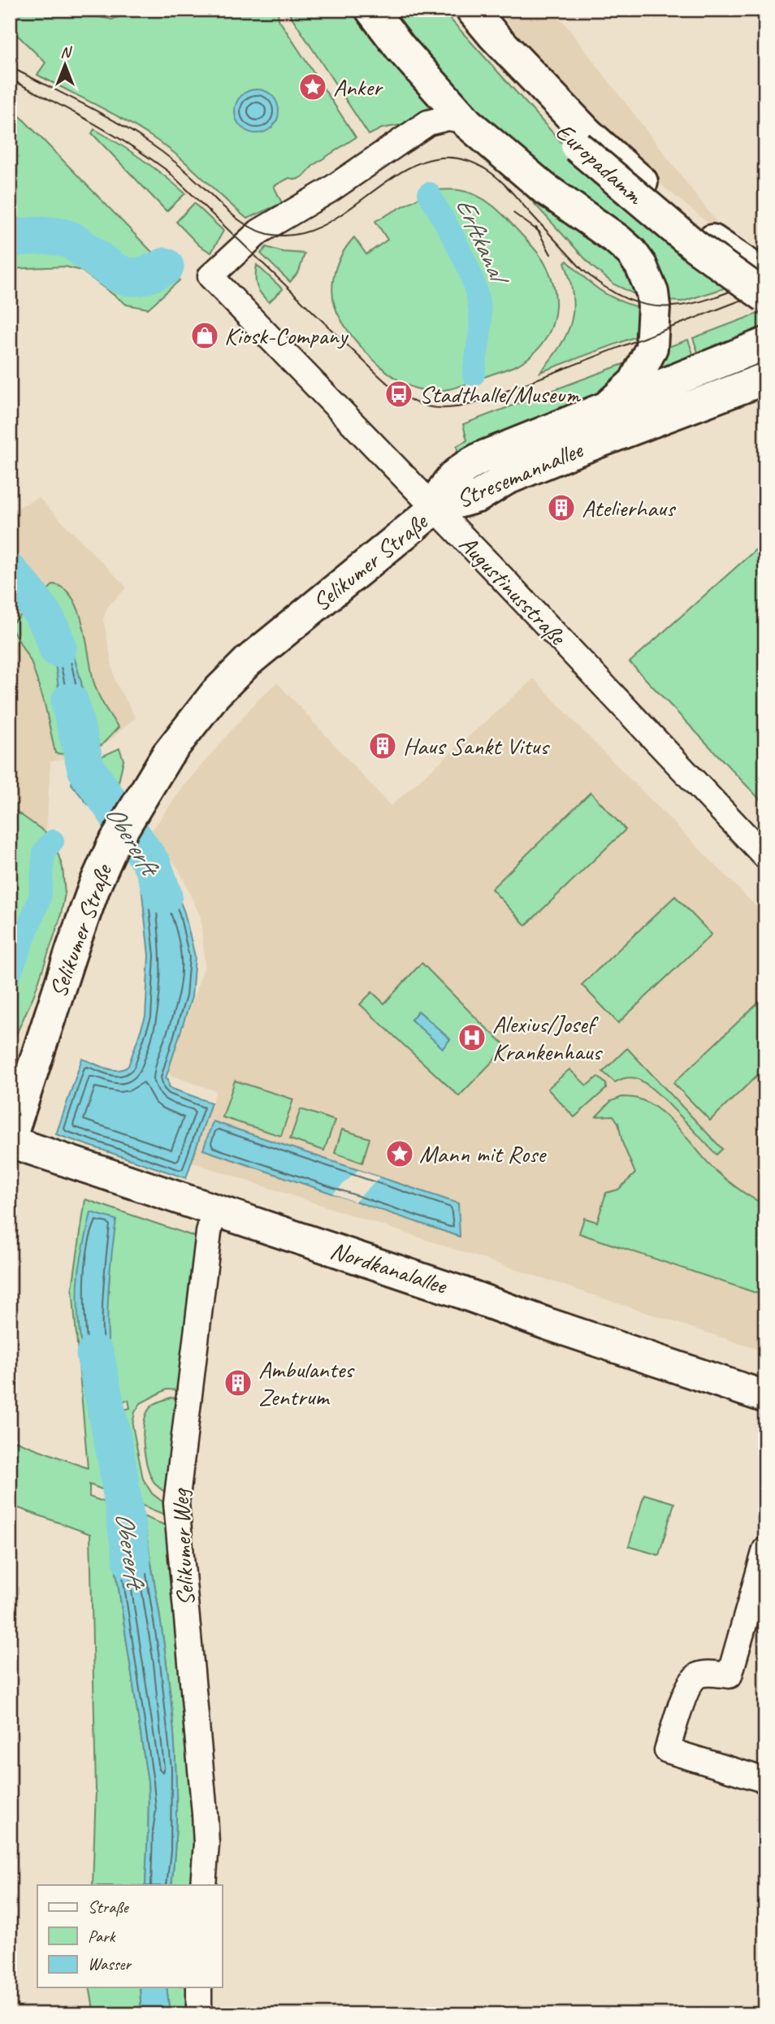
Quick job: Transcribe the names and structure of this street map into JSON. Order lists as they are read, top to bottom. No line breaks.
{"streets":{"main road":["Europadamm","Stresemannallee","Selikumer Straße","Nordkanalallee"],"street":["Augustinusstraße","Selikumer Weg"]},"crossings":[["Stresemannallee","Selikumer Straße"],["Stresemannallee","Augustinusstraße"],["Selikumer Straße","Augustinusstraße"],["Selikumer Straße","Nordkanalallee"],["Nordkanalallee","Selikumer Weg"]],"water":["Erftkanal","Obererft"],"places":{"place":["Anker","Mann mit Rose"],"shop":["Kiosk-Company"],"bus stop":["Stadthalle/Museum"],"building":["Atelierhaus","Haus Sankt Vitus","Ambulantes Zentrum"],"hospital":["Alexius/Josef Krankenhaus"]},"legend":["Straße","Park","Wasser"],"north":"top"}
